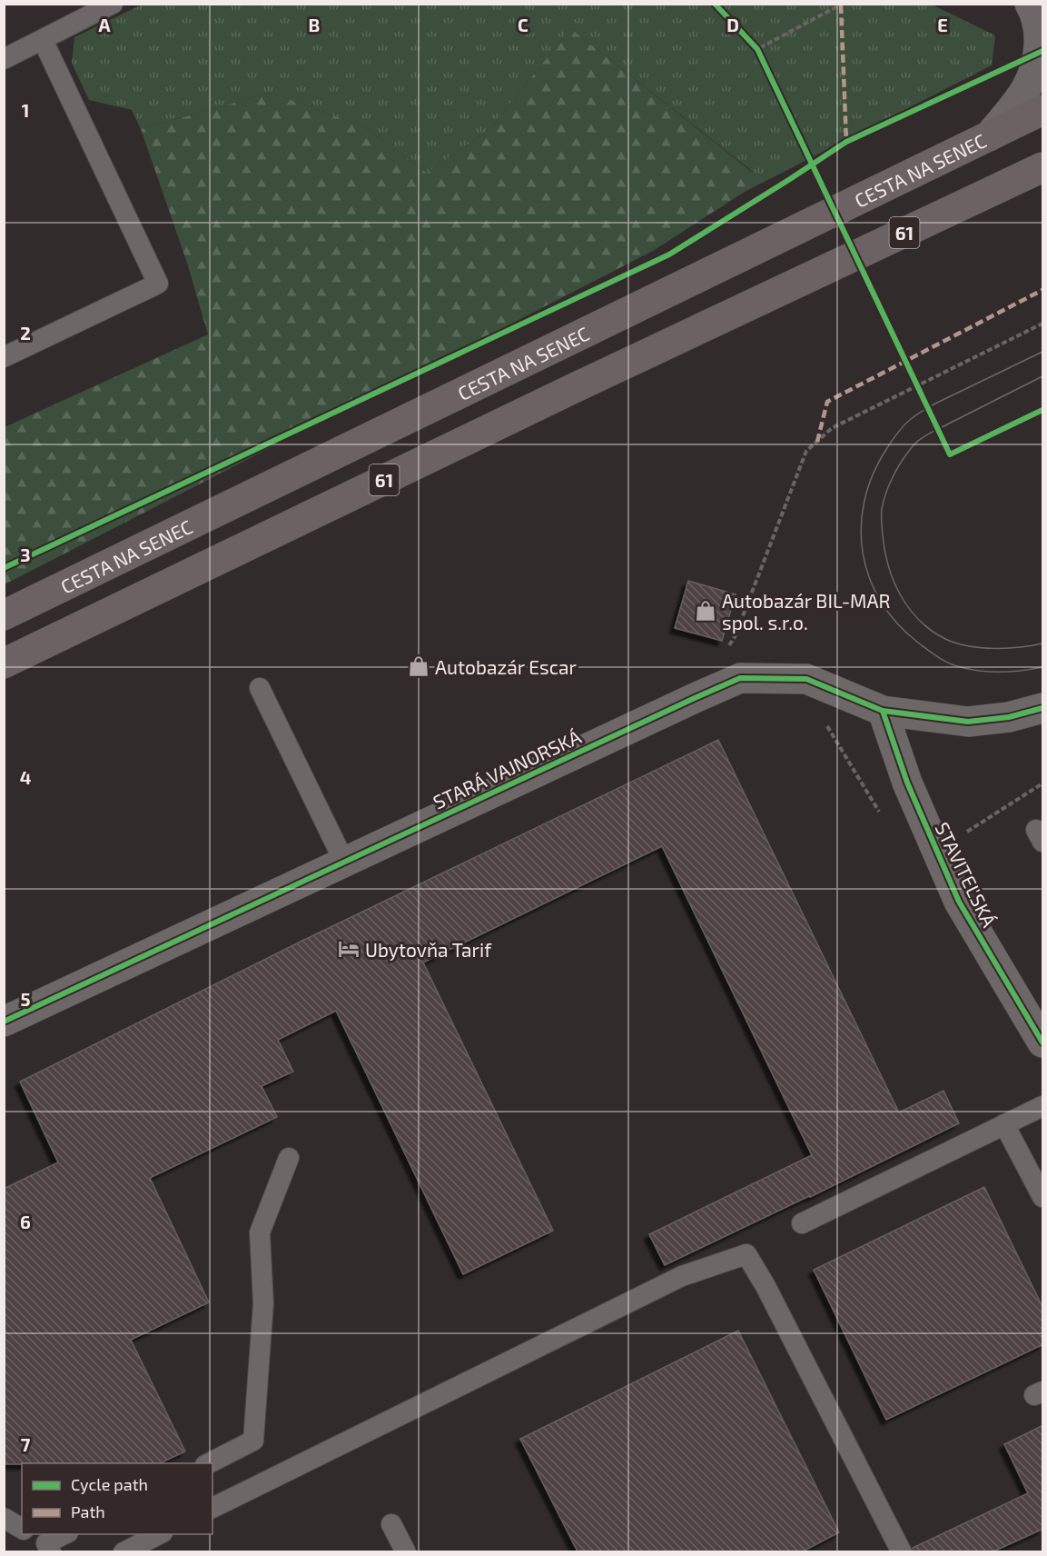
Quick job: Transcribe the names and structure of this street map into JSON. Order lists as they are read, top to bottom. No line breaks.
{"streets":{"main road":["CESTA NA SENEC","61"],"street":["STARÁ VAJNORSKÁ","STAVITEĽSKÁ"]},"crossings":[["STARÁ VAJNORSKÁ","STAVITEĽSKÁ"]],"places":{"shop":["Autobazár BIL-MAR spol. s.r.o.","Autobazár Escar"],"hotel":["Ubytovňa Tarif"]},"legend":["Cycle path","Path"],"grid":{"columns":["A","B","C","D","E"],"rows":["1","2","3","4","5","6","7"]}}
